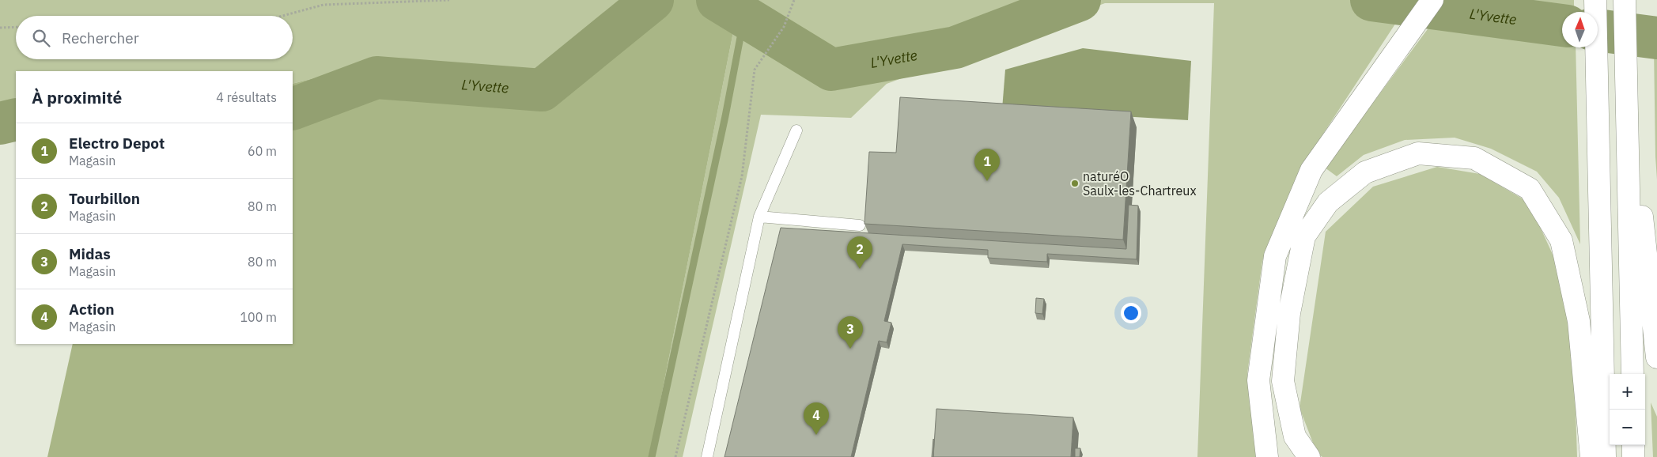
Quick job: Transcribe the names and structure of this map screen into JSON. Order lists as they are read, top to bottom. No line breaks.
{"water":["L'Yvette"],"places":["naturéO Saulx-les-Chartreux"],"north":"top","page":{"search":"Rechercher","heading":["À proximité","4 résultats"],"list":[{"mark":"1","name":"Electro Depot","note":"Magasin","value":"60 m"},{"mark":"2","name":"Tourbillon","note":"Magasin","value":"80 m"},{"mark":"3","name":"Midas","note":"Magasin","value":"80 m"},{"mark":"4","name":"Action","note":"Magasin","value":"100 m"}],"pins":["1","2","3","4"],"map_buttons":["+","−"]}}
